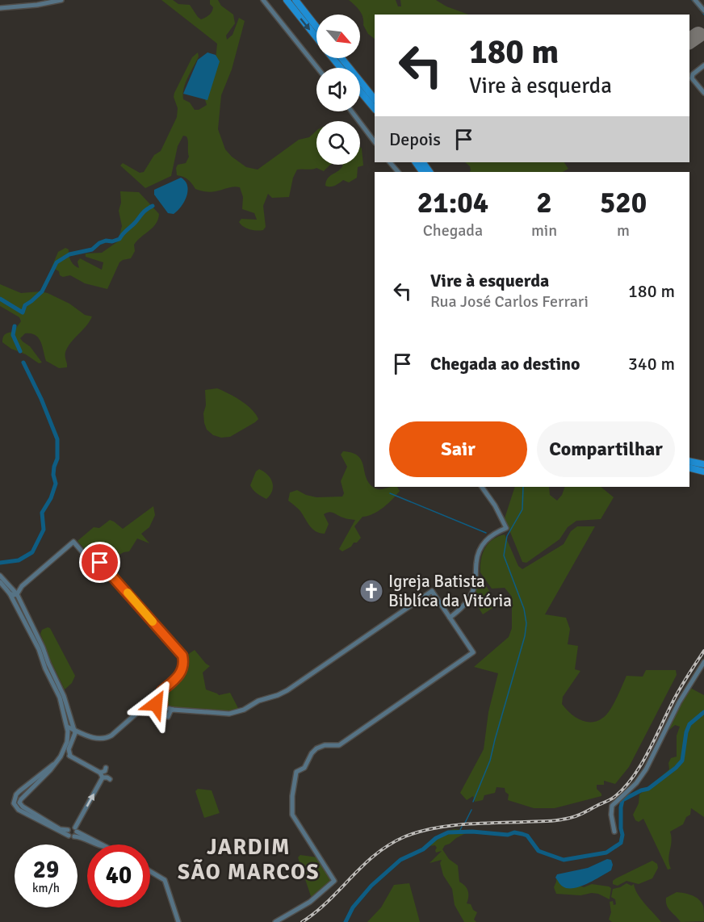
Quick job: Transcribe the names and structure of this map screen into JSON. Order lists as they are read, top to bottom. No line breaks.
{"districts":["JARDIM SÃO MARCOS"],"places":{"church":["Igreja Batista Biblíca da Vitória"]},"north":"bottom right","page":{"turn":["180 m","Vire à esquerda"],"then":"Depois","eta":["21:04","Chegada","2","min","520","m"],"list":[{"name":"Vire à esquerda","note":"Rua José Carlos Ferrari","value":"180 m"},{"name":"Chegada ao destino","value":"340 m"}],"buttons":["Sair","Compartilhar"],"speed":"29 km/h","limit":"40"}}
